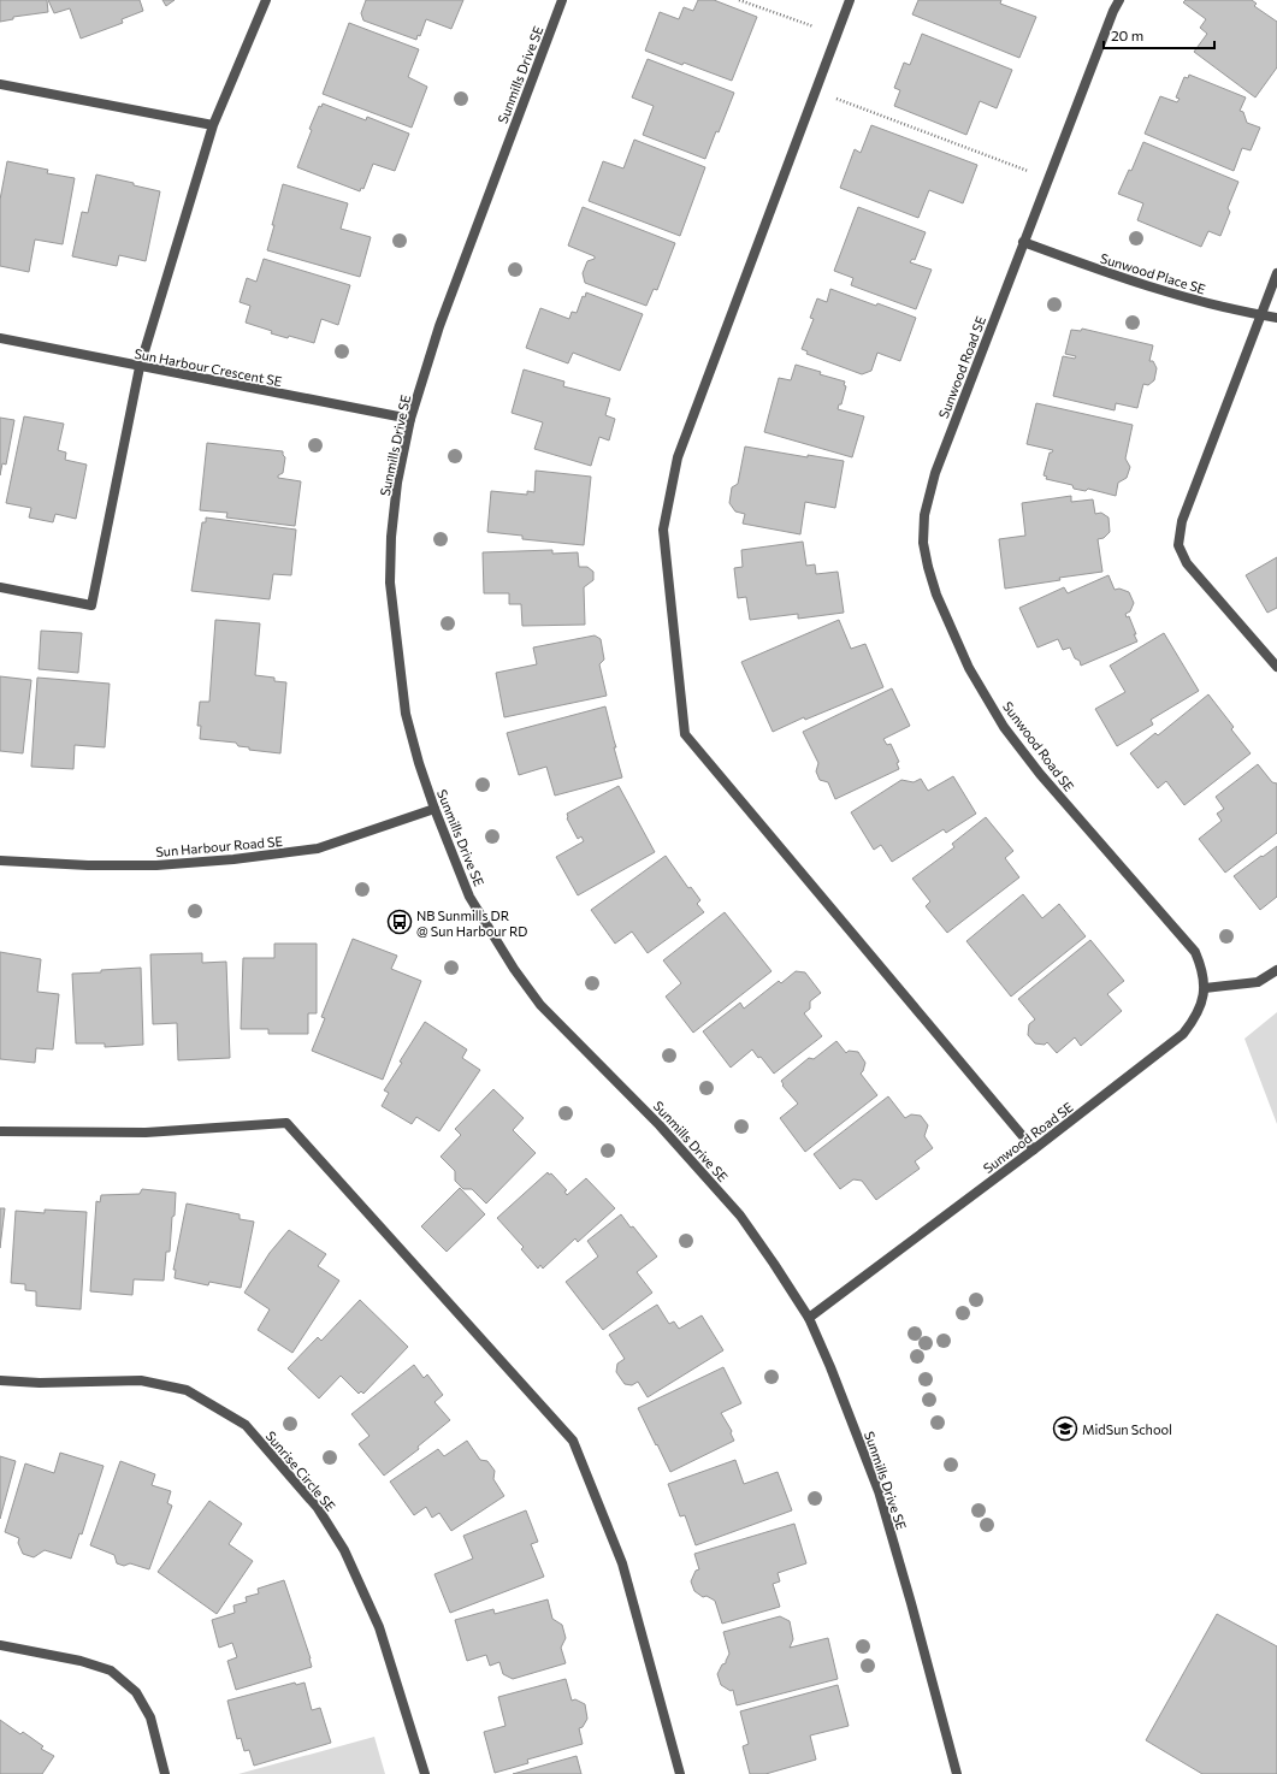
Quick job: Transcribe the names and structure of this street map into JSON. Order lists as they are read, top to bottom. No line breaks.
{"streets":{"street":["Sunmills Drive SE","Sunwood Place SE","Sun Harbour Crescent SE","Sunwood Road SE","Sun Harbour Road SE","Sunrise Circle SE"]},"crossings":[["Sunmills Drive SE","Sun Harbour Crescent SE"],["Sunmills Drive SE","Sunwood Road SE"],["Sunmills Drive SE","Sun Harbour Road SE"],["Sunwood Place SE","Sunwood Road SE"]],"places":{"bus stop":["NB Sunmills DR @ Sun Harbour RD"],"school or university":["MidSun School"]},"scale_bar":"20 m"}
